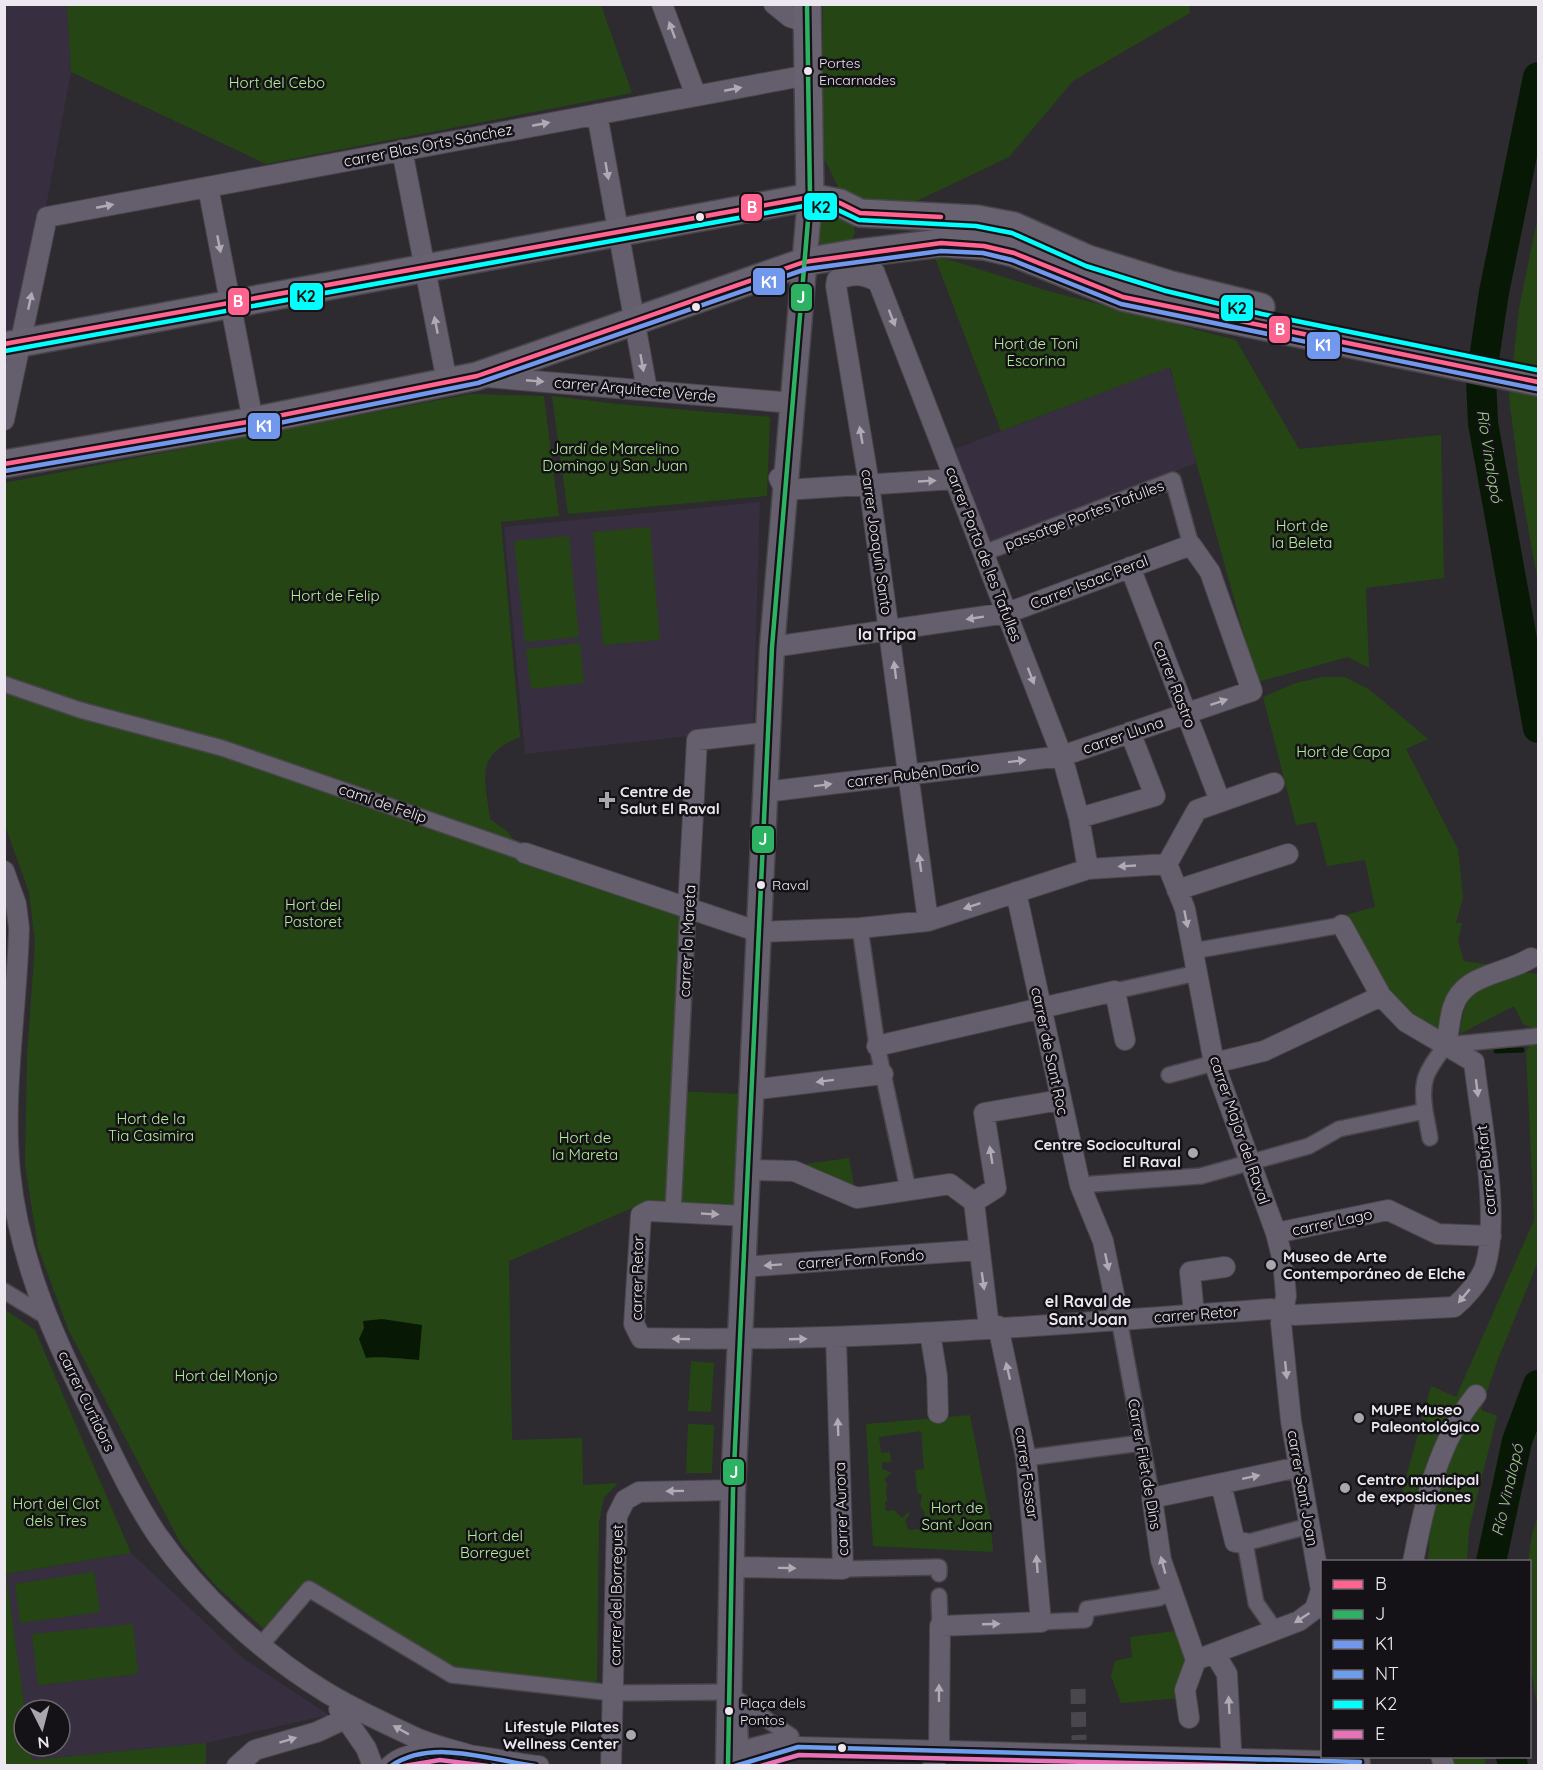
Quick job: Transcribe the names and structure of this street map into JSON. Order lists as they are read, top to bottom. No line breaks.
{"streets":{"street":["carrer Blas Orts Sánchez","carrer Arquitecte Verde","passatge Portes Tafulles","carrer Joaquín Santo","carrer Porta de les Tafulles","Carrer Isaac Peral","carrer Rastro","carrer Lluna","carrer Rubén Darío","camí de Felip","carrer la Mareta","carrer de Sant Roc","carrer Major del Raval","carrer Bufart","carrer Lago","carrer Forn Fondo","carrer Retor","carrer Curtidors","Carrer Filet de Dins","carrer Fossar","carrer Sant Joan","carrer Aurora","carrer del Borreguet"]},"crossings":[["passatge Portes Tafulles","carrer Porta de les Tafulles"],["passatge Portes Tafulles","Carrer Isaac Peral"],["passatge Portes Tafulles","carrer Lluna"],["carrer Joaquín Santo","carrer Porta de les Tafulles"],["carrer Joaquín Santo","Carrer Isaac Peral"],["carrer Joaquín Santo","carrer Rubén Darío"],["carrer Porta de les Tafulles","Carrer Isaac Peral"],["carrer Porta de les Tafulles","carrer Lluna"],["carrer Porta de les Tafulles","carrer Rubén Darío"],["Carrer Isaac Peral","carrer Rastro"],["carrer Rastro","carrer Lluna"],["carrer Lluna","carrer Rubén Darío"],["camí de Felip","carrer la Mareta"],["carrer la Mareta","carrer Retor"],["carrer de Sant Roc","Carrer Filet de Dins"],["carrer Major del Raval","carrer Lago"],["carrer Major del Raval","carrer Sant Joan"],["carrer Bufart","carrer Lago"],["carrer Bufart","carrer Retor"],["carrer Bufart","carrer Sant Joan"],["carrer Forn Fondo","carrer Fossar"],["carrer Retor","Carrer Filet de Dins"],["carrer Retor","carrer Fossar"],["carrer Retor","carrer Sant Joan"],["carrer Retor","carrer Aurora"],["Carrer Filet de Dins","carrer Sant Joan"]],"one_way":["carrer Blas Orts Sánchez","carrer Arquitecte Verde","carrer Sant Joan"],"districts":["la Tripa","el Raval de Sant Joan"],"water":["Río Vinalopó"],"parks":["Hort del Cebo","Hort de Toni Escorina","Jardí de Marcelino Domingo y San Juan","Hort de la Beleta","Hort de Felip","Hort de Capa","Hort del Pastoret","Hort de la Tia Casimira","Hort de la Mareta","Hort del Monjo","Hort del Clot dels Tres","Hort de Sant Joan","Hort del Borreguet"],"places":{"other":["Portes Encarnades","Raval","Centre Sociocultural El Raval","Museo de Arte Contemporáneo de Elche","MUPE Museo Paleontológico","Centro municipal de exposiciones","Plaça dels Pontos","Lifestyle Pilates Wellness Center"],"health":["Centre de Salut El Raval"]},"lines":["transit line J","transit line B","transit line K2","transit line K1","transit line NT","transit line E"],"legend":["B","J","K1","NT","K2","E"],"north":"bottom"}
